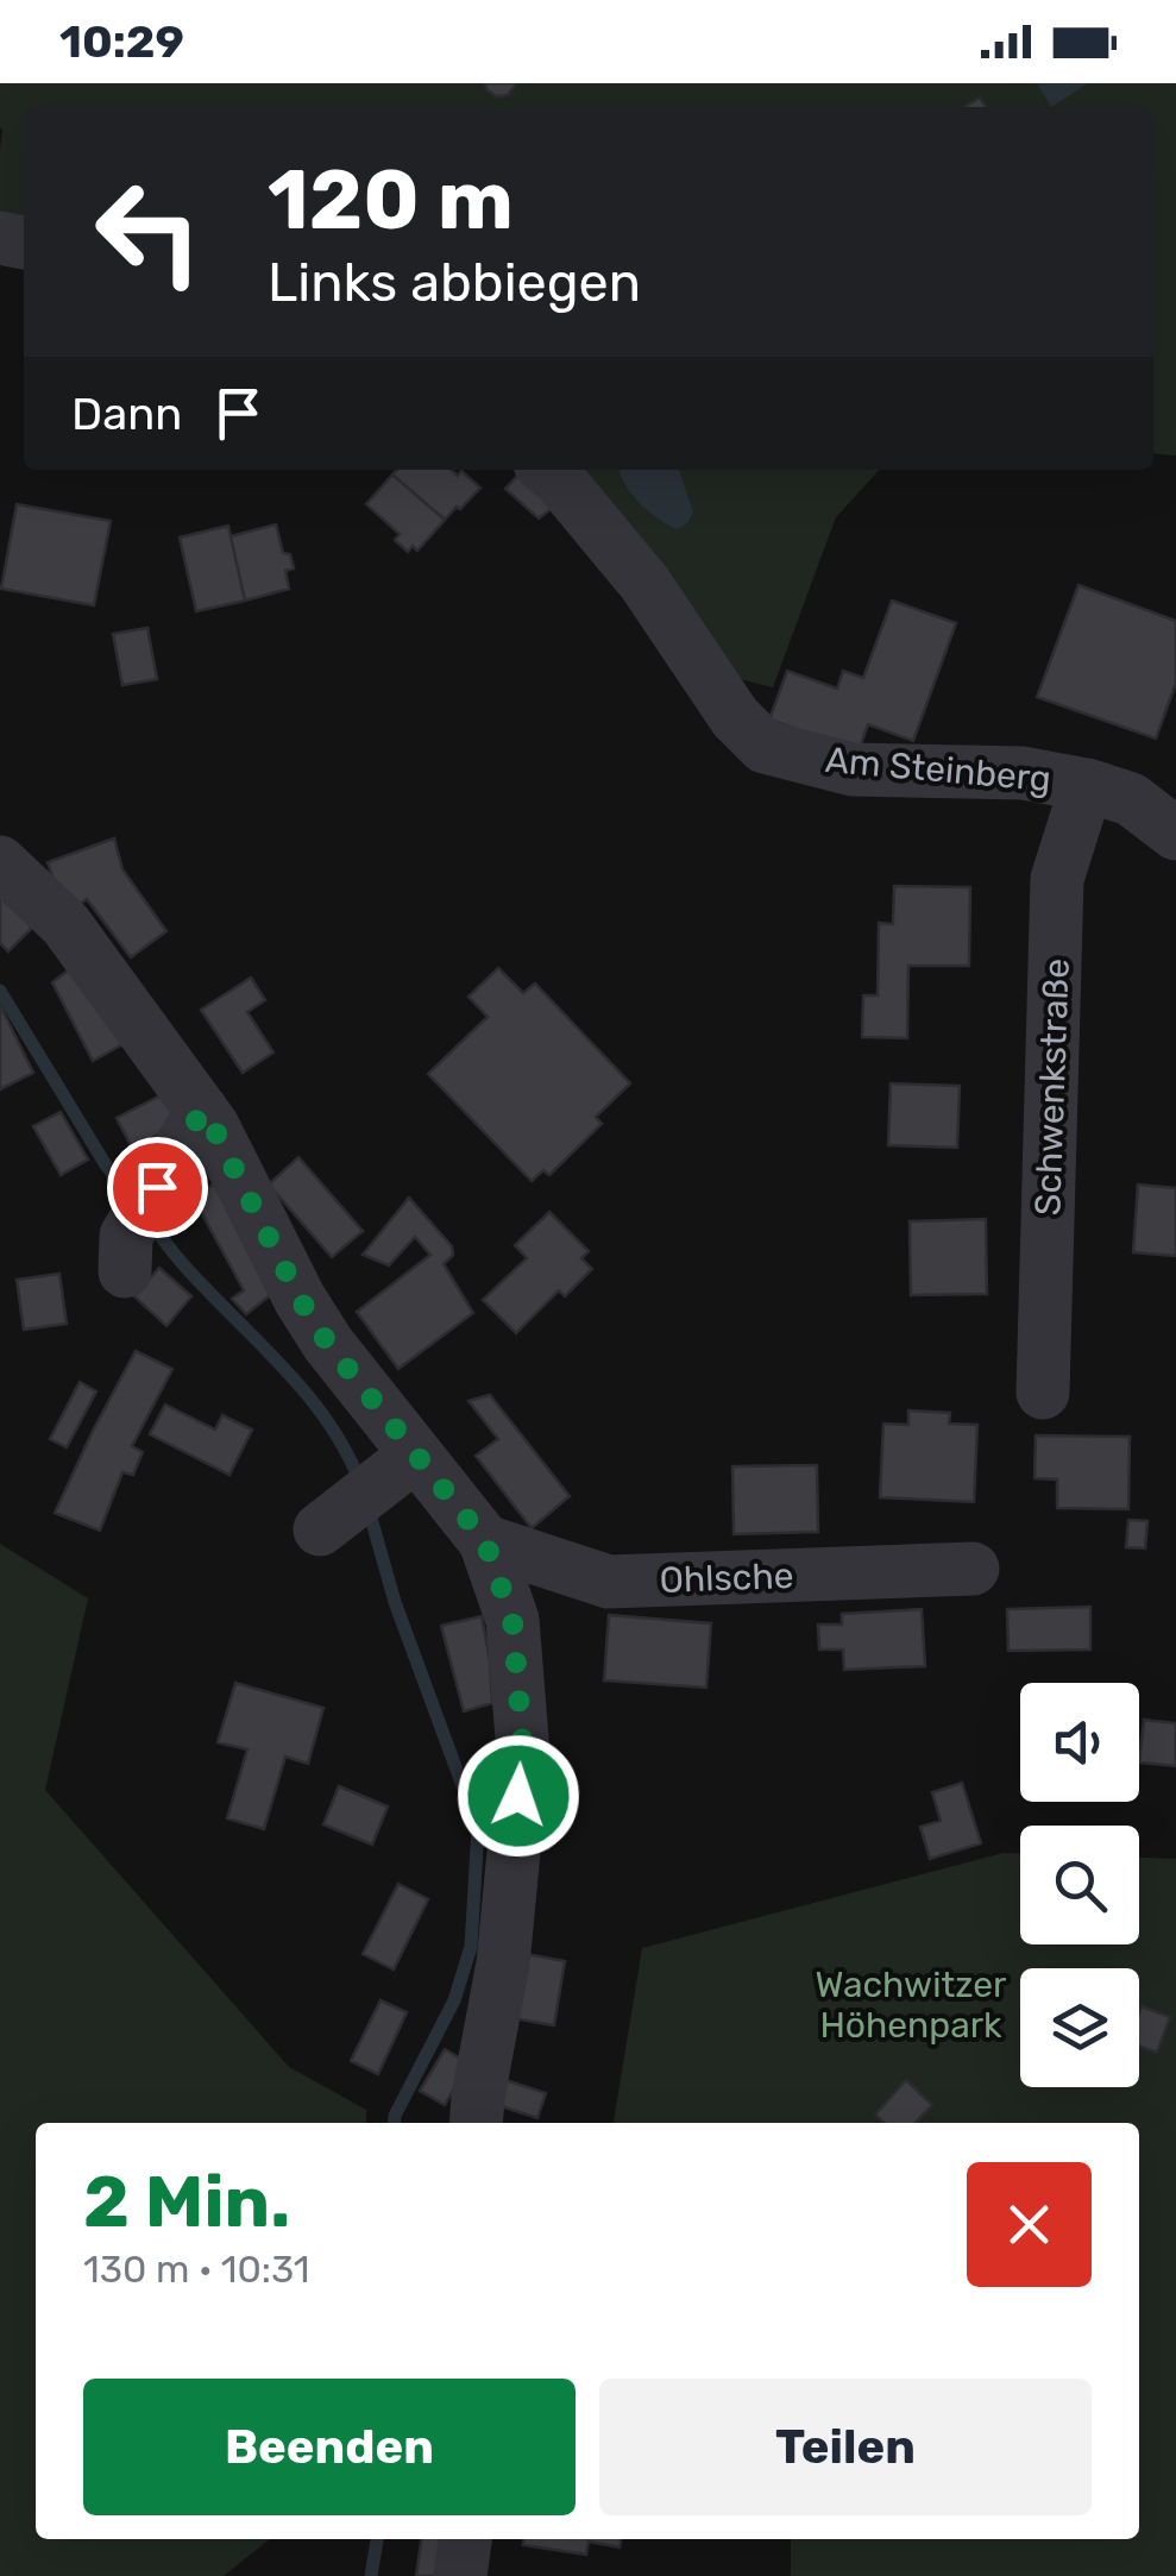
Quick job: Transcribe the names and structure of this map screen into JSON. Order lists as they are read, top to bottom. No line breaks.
{"streets":{"street":["Am Steinberg","Schwenkstraße","Ohlsche"]},"crossings":[["Am Steinberg","Schwenkstraße"]],"parks":["Wachwitzer Höhenpark"],"page":{"status":"10:29","turn":["120 m","Links abbiegen"],"then":"Dann","heading":["2 Min.","130 m · 10:31"],"buttons":["Beenden","Teilen"]}}
